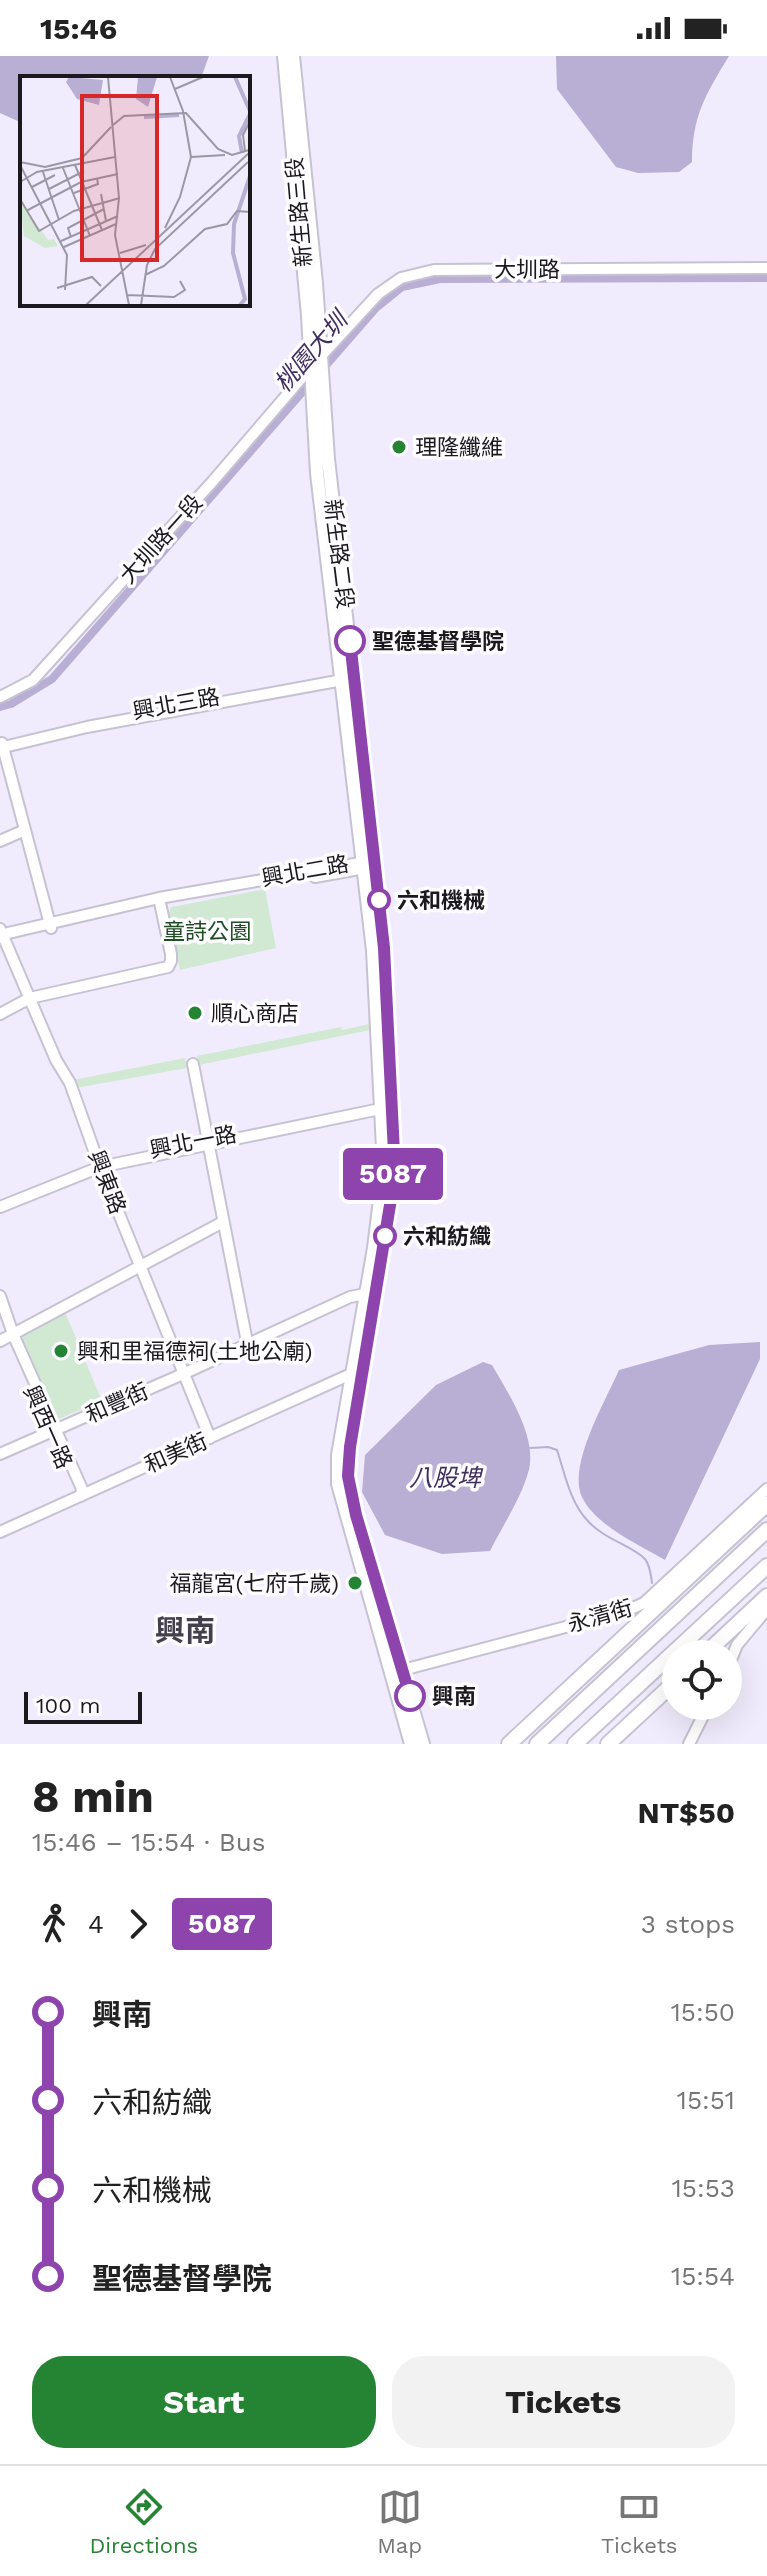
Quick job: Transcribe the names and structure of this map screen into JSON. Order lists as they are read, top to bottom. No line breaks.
{"streets":{"main road":["新生路三段","新生路二段"],"street":["大圳路","大圳路一段","興北三路","興北二路","興北一路","興東路","和豐街","興西一路","和美街","永清街"]},"crossings":[["新生路三段","大圳路"],["新生路三段","大圳路一段"],["新生路三段","新生路二段"],["大圳路","新生路二段"],["大圳路一段","新生路二段"],["新生路二段","興北三路"],["新生路二段","興北二路"],["新生路二段","興北一路"],["新生路二段","和豐街"],["新生路二段","和美街"],["新生路二段","永清街"],["興北二路","興東路"],["興北一路","興東路"],["興東路","和豐街"],["興東路","和美街"],["和豐街","興西一路"],["興西一路","和美街"]],"districts":["興南"],"water":["桃園大圳","八股埤"],"parks":["童詩公園"],"places":["理隆纖維","聖德基督學院","六和機械","順心商店","六和紡織","興和里福德祠(土地公廟)","福龍宮(七府千歲)","興南"],"lines":["bus line 5087"],"scale_bar":"100 m","page":{"status":"15:46","on_map":"5087","scale":"100 m","heading":["8 min","15:46 – 15:54 · Bus","NT$50"],"legs":["4","5087","3 stops"],"list":[{"name":"興南","value":"15:50"},{"name":"六和紡織","value":"15:51"},{"name":"六和機械","value":"15:53"},{"name":"聖德基督學院","value":"15:54"}],"buttons":["Start","Tickets"],"tabs":["Directions","Map","Tickets"]}}
